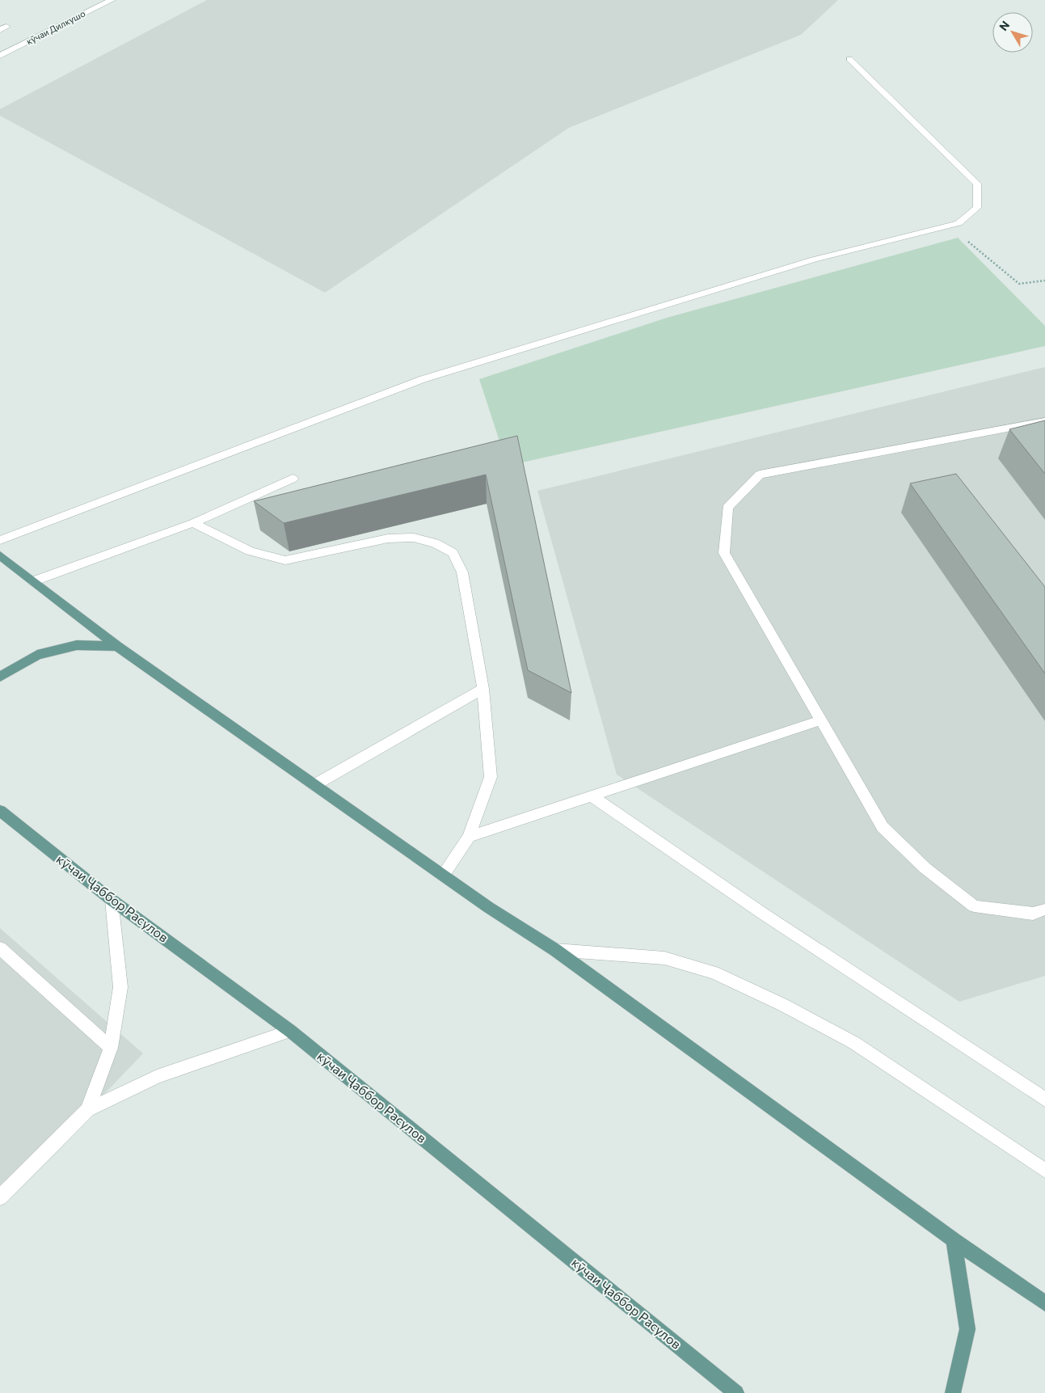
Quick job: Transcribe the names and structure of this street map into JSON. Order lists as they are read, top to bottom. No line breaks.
{"streets":{"main road":["кӯчаи Ҷаббор Расулов"],"street":["кӯчаи Дилкушо"]},"north":"top left"}
